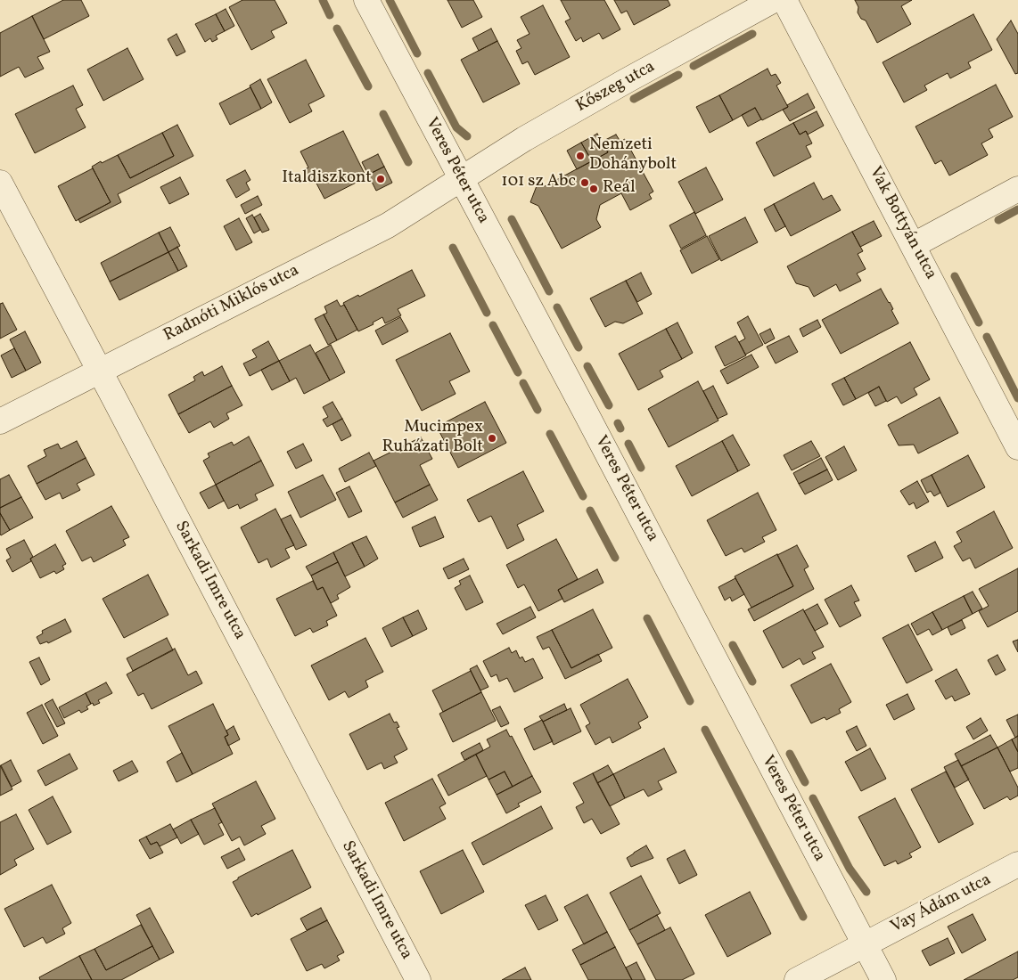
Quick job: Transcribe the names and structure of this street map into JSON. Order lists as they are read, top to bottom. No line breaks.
{"streets":{"street":["Kőszeg utca","Veres Péter utca","Vak Bottyán utca","Radnóti Miklós utca","Sarkadi Imre utca","Vay Ádám utca"]},"crossings":[["Kőszeg utca","Veres Péter utca"],["Kőszeg utca","Radnóti Miklós utca"],["Veres Péter utca","Radnóti Miklós utca"],["Veres Péter utca","Vay Ádám utca"],["Radnóti Miklós utca","Sarkadi Imre utca"]],"places":["Nemzeti Dohánybolt","Italdiszkont","101 sz Abc","Reál","Mucimpex Ruházati Bolt"]}
